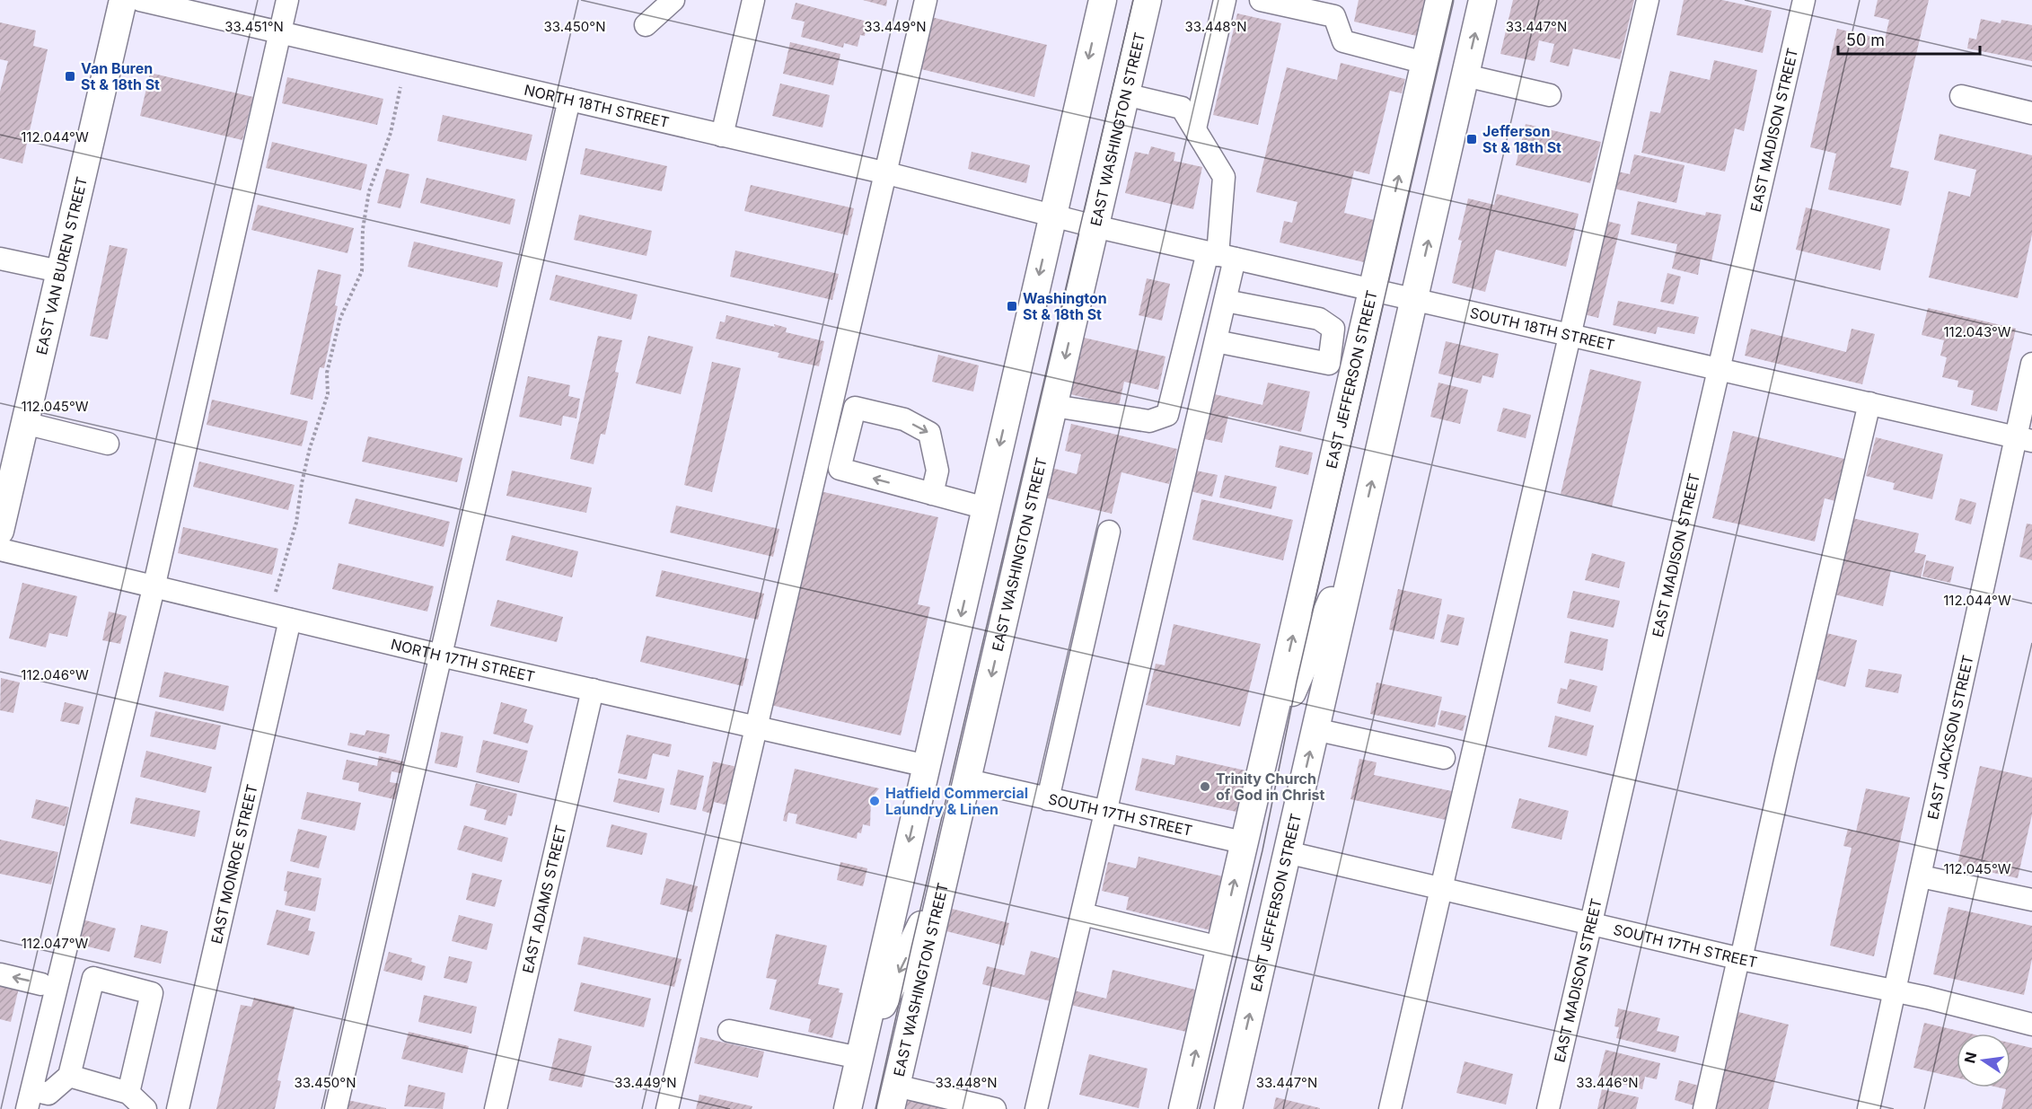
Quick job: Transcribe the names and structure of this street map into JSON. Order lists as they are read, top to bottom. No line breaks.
{"streets":{"main road":["EAST WASHINGTON STREET","EAST VAN BUREN STREET","EAST JEFFERSON STREET"],"street":["NORTH 18TH STREET","EAST MADISON STREET","SOUTH 18TH STREET","NORTH 17TH STREET","EAST JACKSON STREET","SOUTH 17TH STREET","EAST MONROE STREET","EAST ADAMS STREET"]},"crossings":[["NORTH 18TH STREET","SOUTH 18TH STREET"],["EAST WASHINGTON STREET","SOUTH 18TH STREET"],["EAST WASHINGTON STREET","SOUTH 17TH STREET"],["EAST MADISON STREET","SOUTH 18TH STREET"],["EAST MADISON STREET","SOUTH 17TH STREET"],["SOUTH 18TH STREET","EAST JEFFERSON STREET"],["SOUTH 18TH STREET","EAST JACKSON STREET"],["EAST JEFFERSON STREET","SOUTH 17TH STREET"],["NORTH 17TH STREET","EAST MONROE STREET"],["NORTH 17TH STREET","EAST ADAMS STREET"],["EAST JACKSON STREET","SOUTH 17TH STREET"]],"places":{"transit":["Van Buren St & 18th St","Jefferson St & 18th St","Washington St & 18th St"],"other":["Trinity Church of God in Christ","Hatfield Commercial Laundry & Linen"]},"scale_bar":"50 m","north":"left","coordinates":["33.451°N","33.450°N","33.449°N","33.448°N","33.447°N","112.044°W","112.043°W","112.045°W","112.046°W","112.047°W","33.446°N"]}
